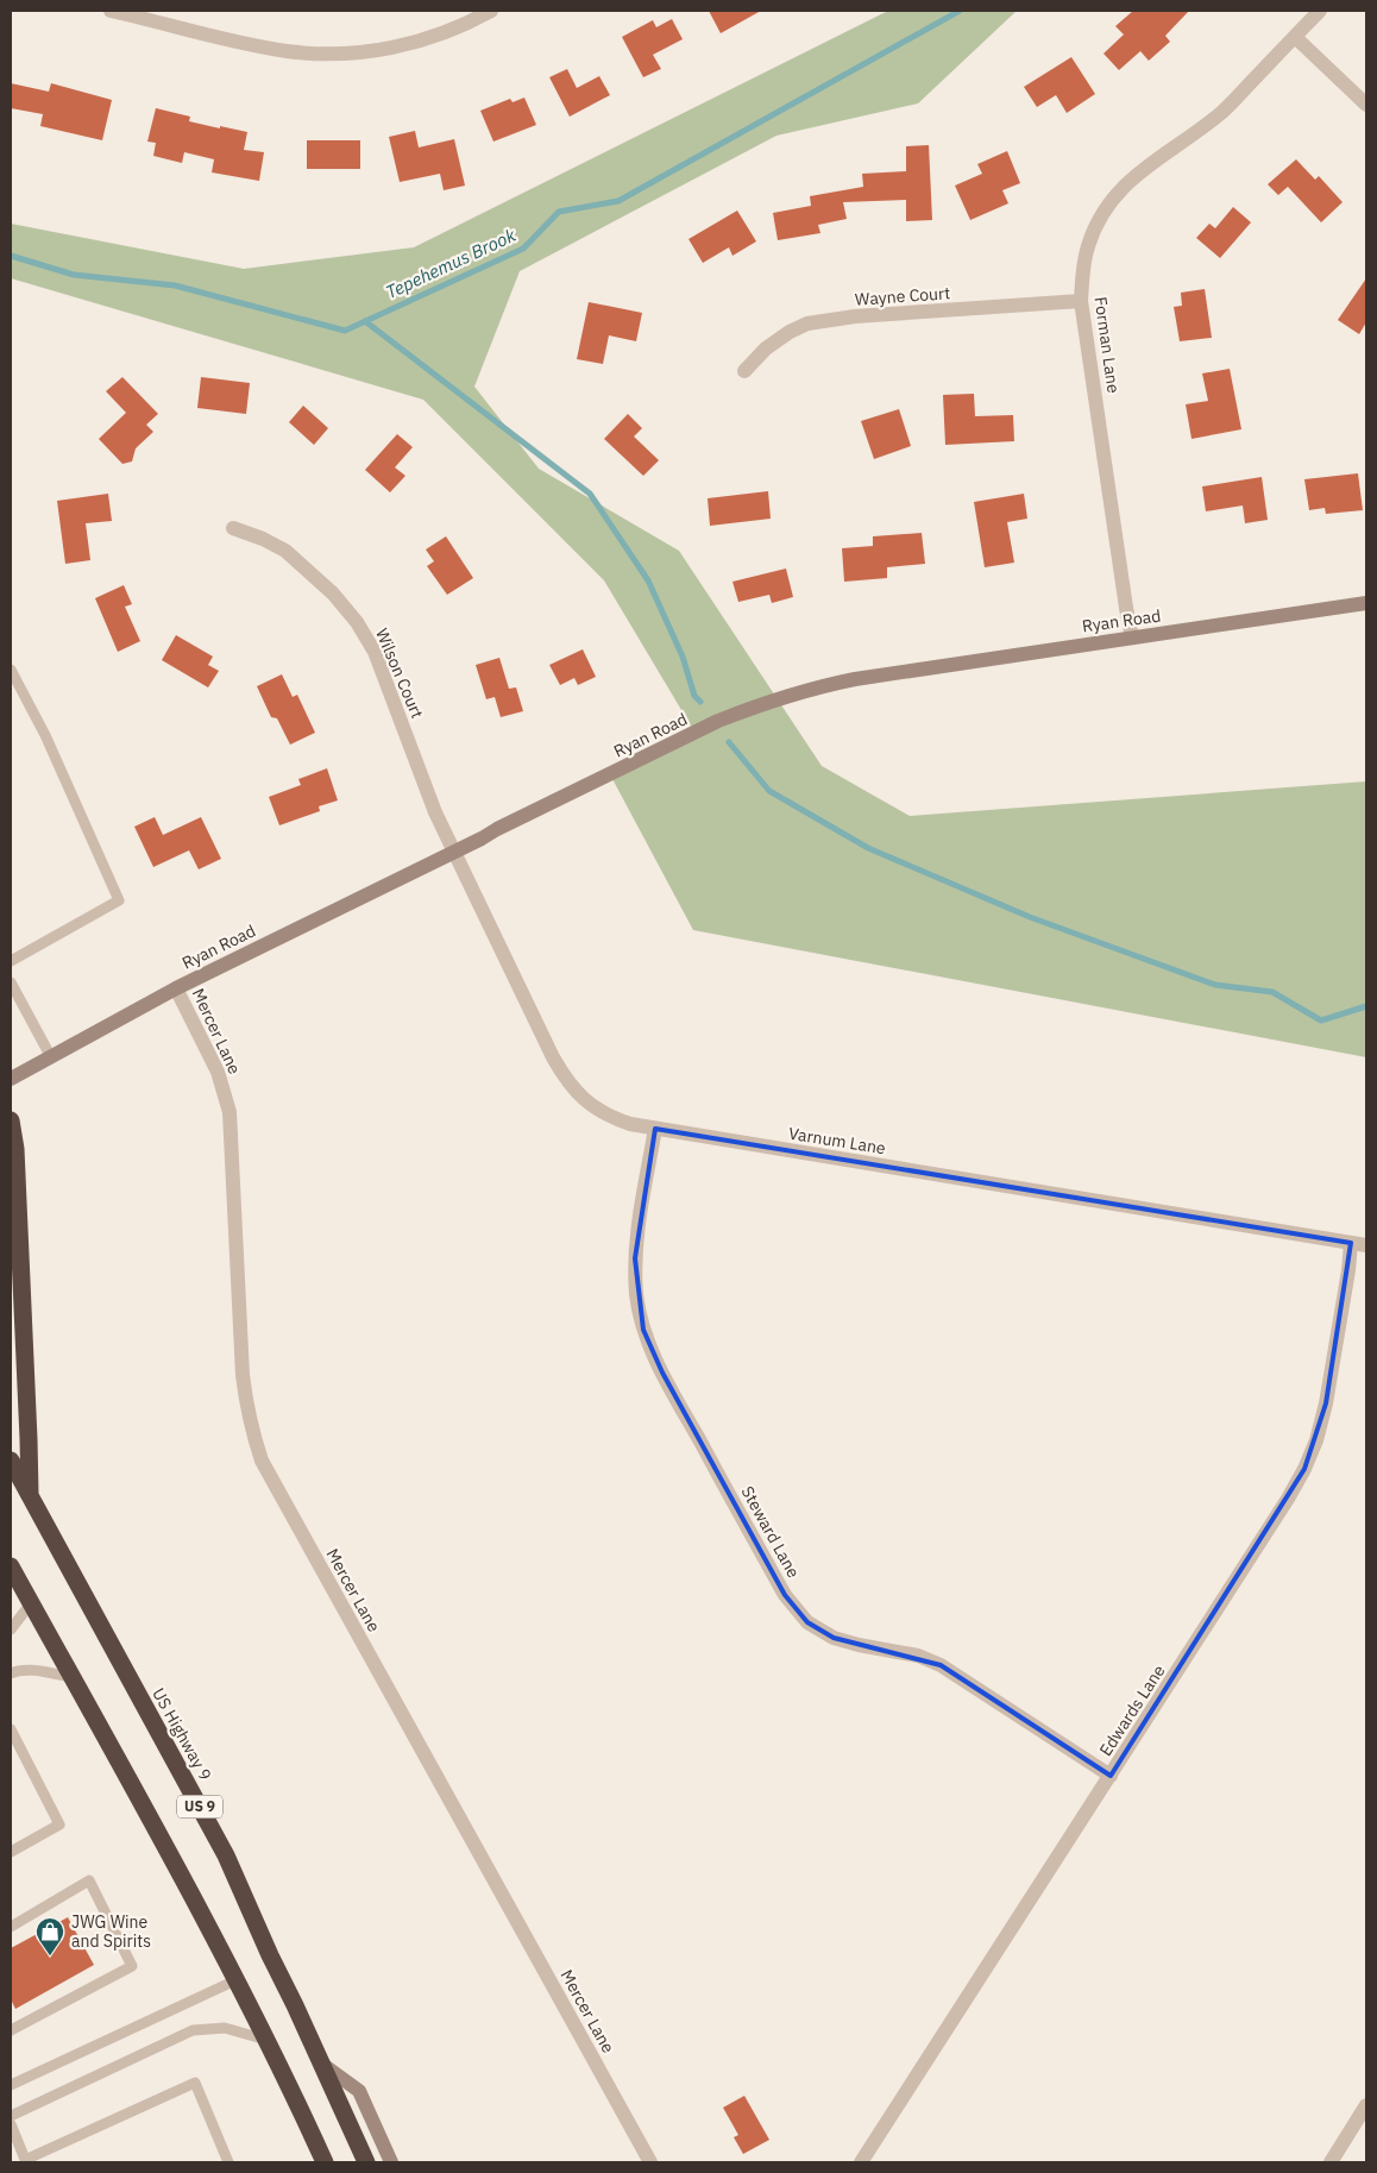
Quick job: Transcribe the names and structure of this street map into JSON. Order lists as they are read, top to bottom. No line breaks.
{"streets":{"highway":["US Highway 9","US 9"],"street":["Wayne Court","Forman Lane","Ryan Road","Wilson Court","Mercer Lane","Varnum Lane","Steward Lane","Edwards Lane"]},"crossings":[["Wayne Court","Forman Lane"],["Forman Lane","Ryan Road"],["Ryan Road","Wilson Court"],["Ryan Road","Mercer Lane"],["Ryan Road","Varnum Lane"],["Wilson Court","Varnum Lane"],["Varnum Lane","Steward Lane"],["Varnum Lane","Edwards Lane"],["Steward Lane","Edwards Lane"]],"water":["Tepehemus Brook"],"places":{"shop":["JWG Wine and Spirits"]}}
